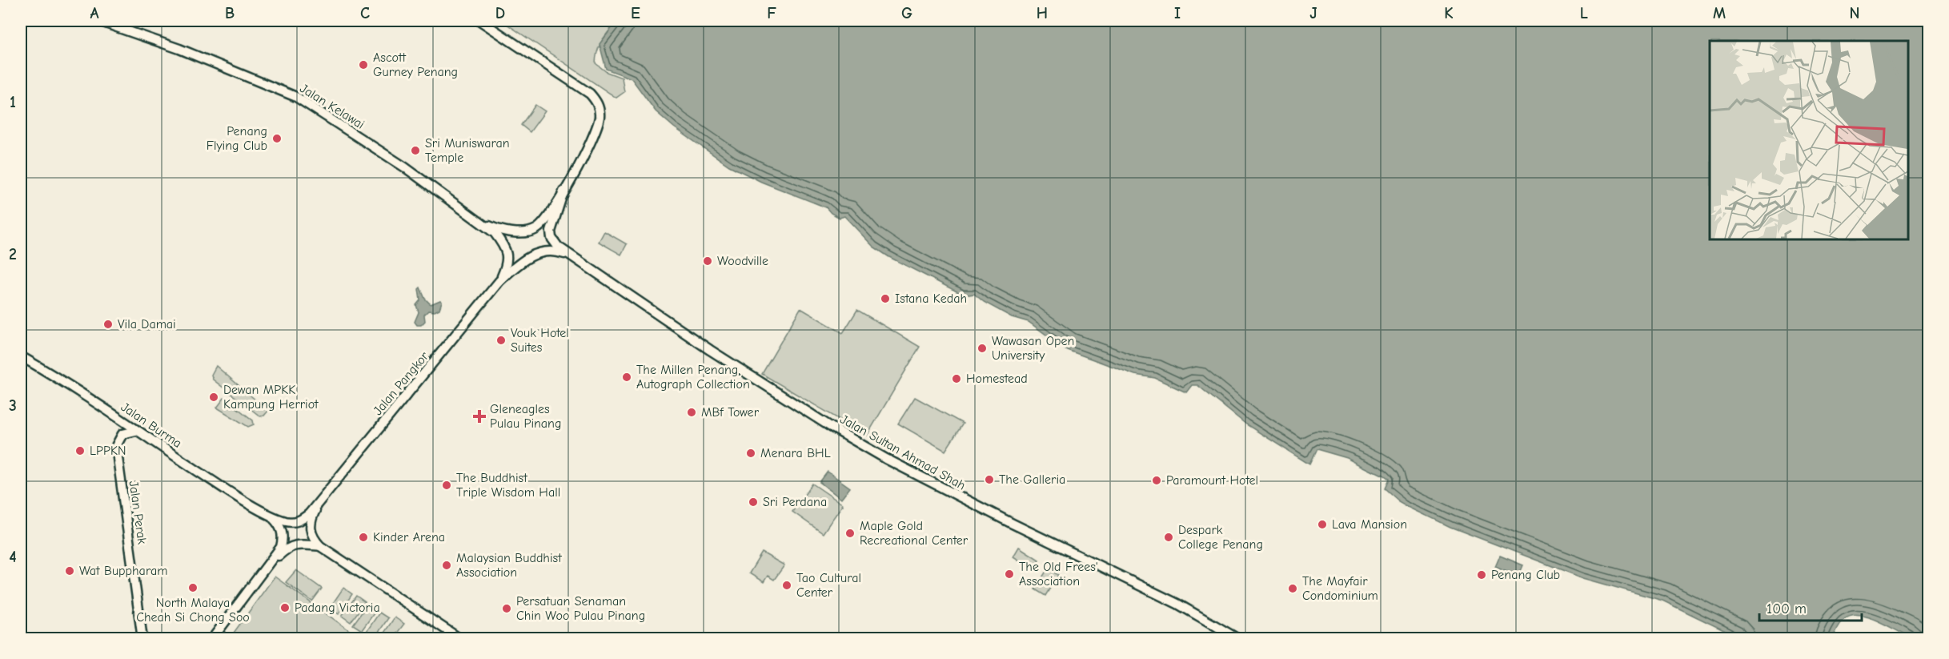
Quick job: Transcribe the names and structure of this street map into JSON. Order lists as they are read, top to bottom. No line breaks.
{"streets":{"main road":["Jalan Kelawai","Jalan Pangkor","Jalan Burma","Jalan Sultan Ahmad Shah","Jalan Perak"]},"crossings":[["Jalan Kelawai","Jalan Pangkor"],["Jalan Kelawai","Jalan Sultan Ahmad Shah"],["Jalan Pangkor","Jalan Burma"],["Jalan Pangkor","Jalan Sultan Ahmad Shah"],["Jalan Burma","Jalan Perak"]],"places":{"other":["Ascott Gurney Penang","Penang Flying Club","Sri Muniswaran Temple","Woodville","Istana Kedah","Vila Damai","Vouk Hotel Suites","Wawasan Open University","The Millen Penang, Autograph Collection","Homestead","Dewan MPKK Kampung Herriot","MBf Tower","LPPKN","Menara BHL","The Galleria","Paramount Hotel","The Buddhist Triple Wisdom Hall","Sri Perdana","Lava Mansion","Maple Gold Recreational Center","Kinder Arena","Despark College Penang","Malaysian Buddhist Association","Wat Buppharam","The Old Frees' Association","Penang Club","Tao Cultural Center","North Malaya Cheah Si Chong Soo","The Mayfair Condominium","Padang Victoria","Persatuan Senaman Chin Woo Pulau Pinang"],"health":["Gleneagles Pulau Pinang"]},"scale_bar":"100 m","grid":{"columns":["A","B","C","D","E","F","G","H","I","J","K","L","M","N"],"rows":["1","2","3","4"]}}
